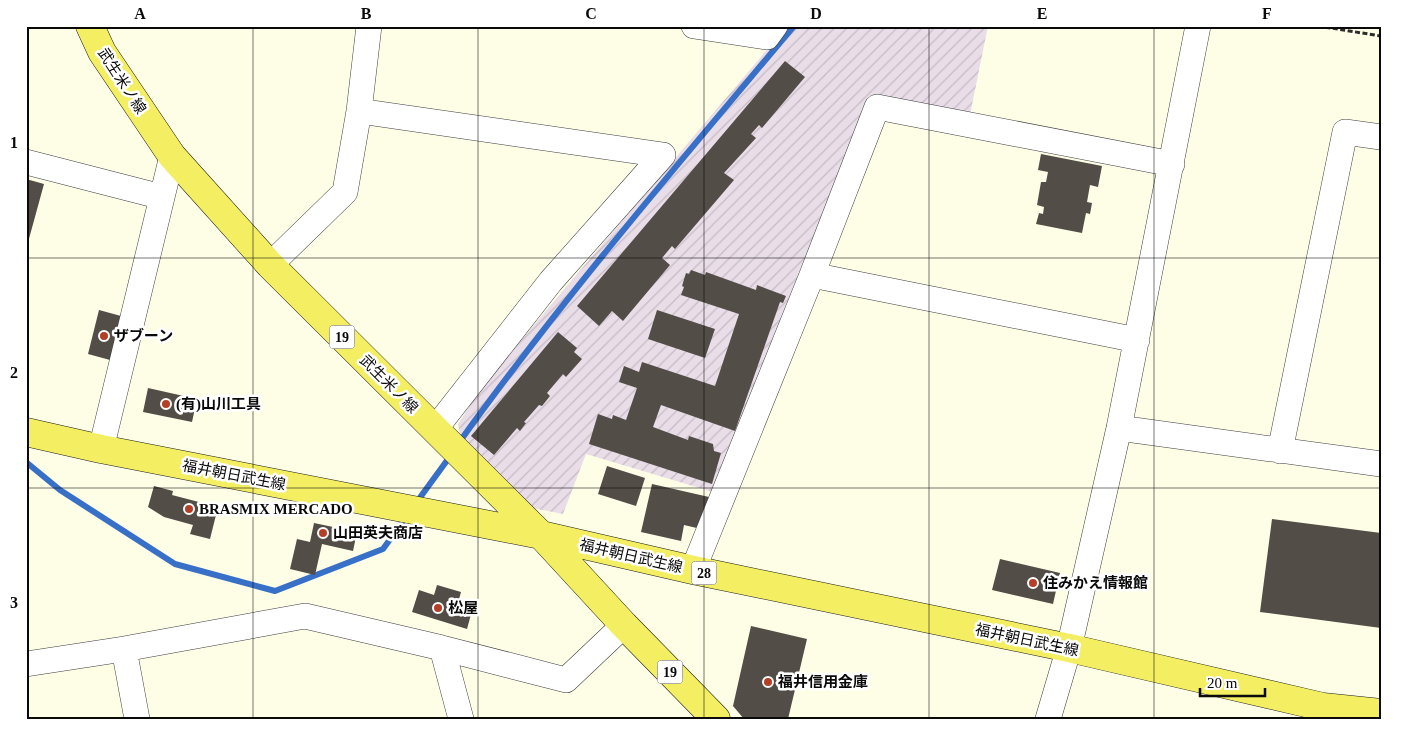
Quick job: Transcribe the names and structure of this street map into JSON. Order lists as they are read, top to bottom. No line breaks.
{"streets":{"main road":["武生米ノ線","19","福井朝日武生線","28"]},"crossings":[["武生米ノ線","福井朝日武生線"]],"places":["ザブーン","(有)山川工具","BRASMIX MERCADO","山田英夫商店","住みかえ情報館","松屋","福井信用金庫"],"scale_bar":"20 m","grid":{"columns":["A","B","C","D","E","F"],"rows":["1","2","3"]}}
